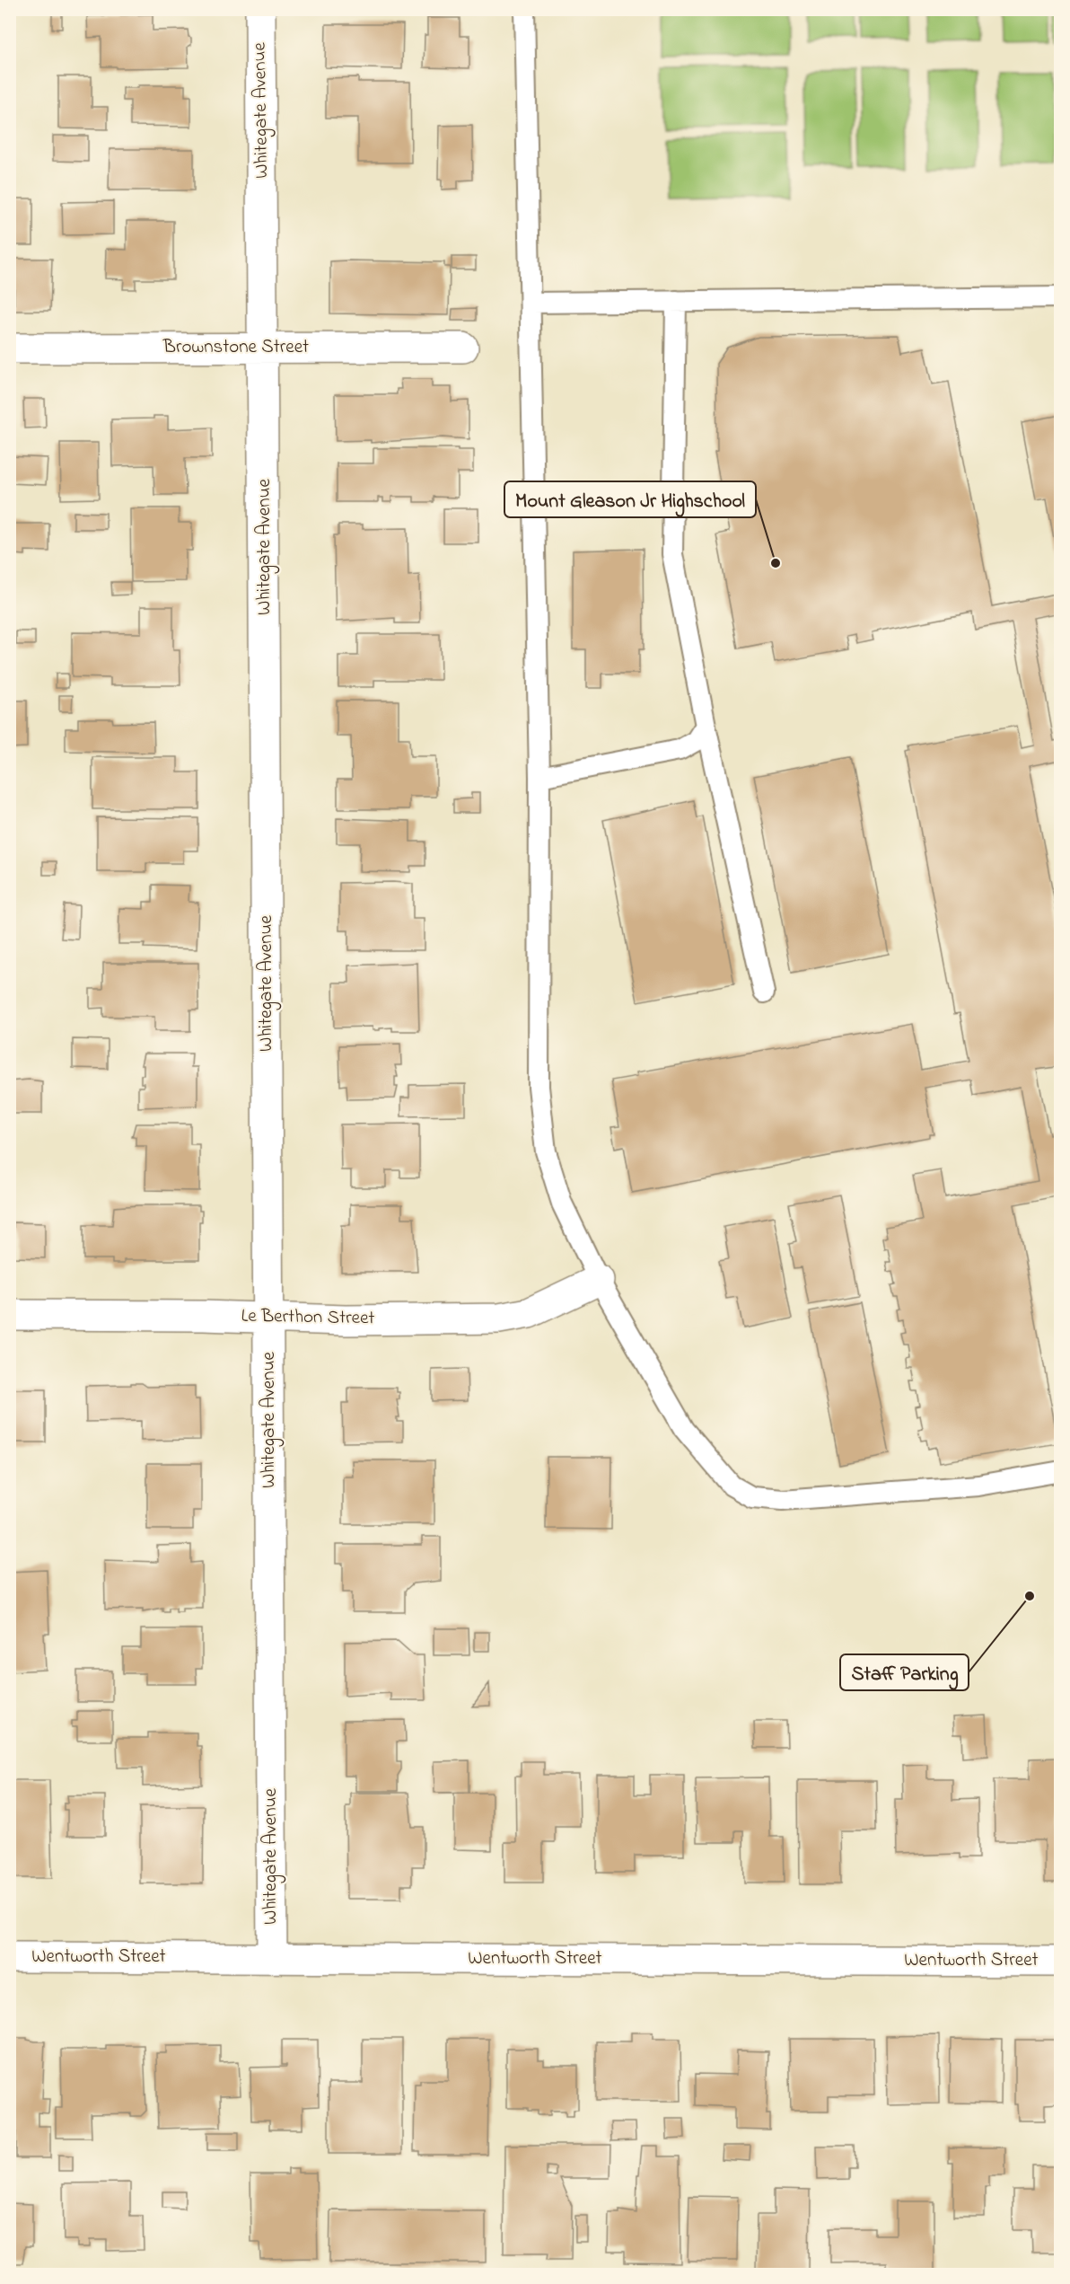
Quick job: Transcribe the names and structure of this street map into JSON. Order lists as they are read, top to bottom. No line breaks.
{"streets":{"street":["Whitegate Avenue","Brownstone Street","Le Berthon Street","Wentworth Street"]},"crossings":[["Whitegate Avenue","Brownstone Street"],["Whitegate Avenue","Le Berthon Street"],["Whitegate Avenue","Wentworth Street"]],"places":["Mount Gleason Jr Highschool","Staff Parking"]}
